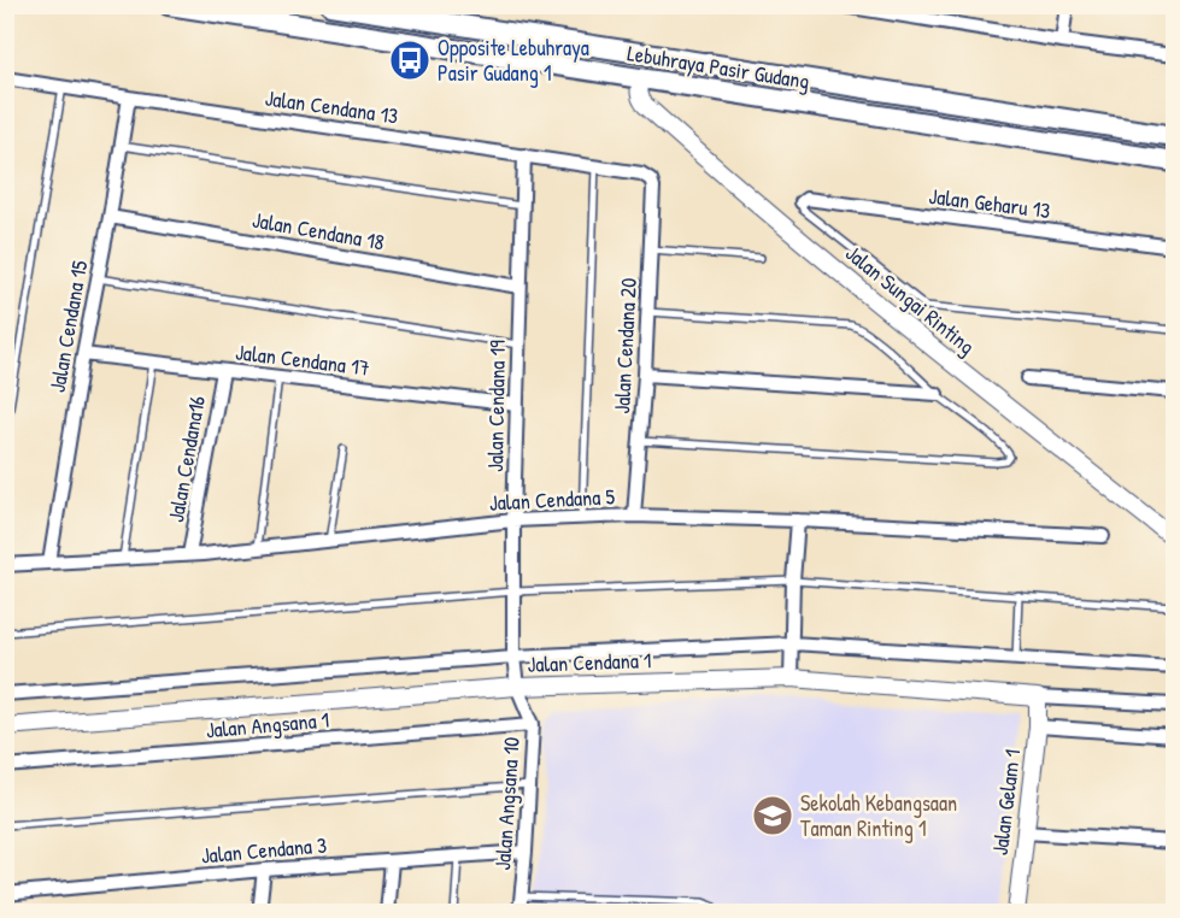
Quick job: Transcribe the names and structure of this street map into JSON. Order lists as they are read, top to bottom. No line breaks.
{"streets":{"highway":["Lebuhraya Pasir Gudang"],"street":["Jalan Cendana 13","Jalan Geharu 13","Jalan Cendana 18","Jalan Sungai Rinting","Jalan Cendana 15","Jalan Cendana 20","Jalan Cendana 17","Jalan Cendana 19","Jalan Cendana16","Jalan Cendana 5","Jalan Cendana 1","Jalan Angsana 1","Jalan Gelam 1","Jalan Angsana 10","Jalan Cendana 3"]},"crossings":[["Lebuhraya Pasir Gudang","Jalan Sungai Rinting"],["Jalan Cendana 13","Jalan Cendana 15"],["Jalan Cendana 13","Jalan Cendana 20"],["Jalan Cendana 13","Jalan Cendana 19"],["Jalan Cendana 18","Jalan Cendana 15"],["Jalan Cendana 18","Jalan Cendana 19"],["Jalan Cendana 15","Jalan Cendana 17"],["Jalan Cendana 15","Jalan Cendana 5"],["Jalan Cendana 20","Jalan Cendana 5"],["Jalan Cendana 17","Jalan Cendana 19"],["Jalan Cendana 17","Jalan Cendana16"],["Jalan Cendana 19","Jalan Cendana 5"],["Jalan Cendana 19","Jalan Cendana 1"],["Jalan Cendana 19","Jalan Angsana 10"],["Jalan Cendana16","Jalan Cendana 5"],["Jalan Cendana 1","Jalan Gelam 1"],["Jalan Cendana 1","Jalan Angsana 10"],["Jalan Angsana 1","Jalan Angsana 10"],["Jalan Angsana 10","Jalan Cendana 3"]],"places":{"bus stop":["Opposite Lebuhraya Pasir Gudang 1"],"school or university":["Sekolah Kebangsaan Taman Rinting 1"]}}
